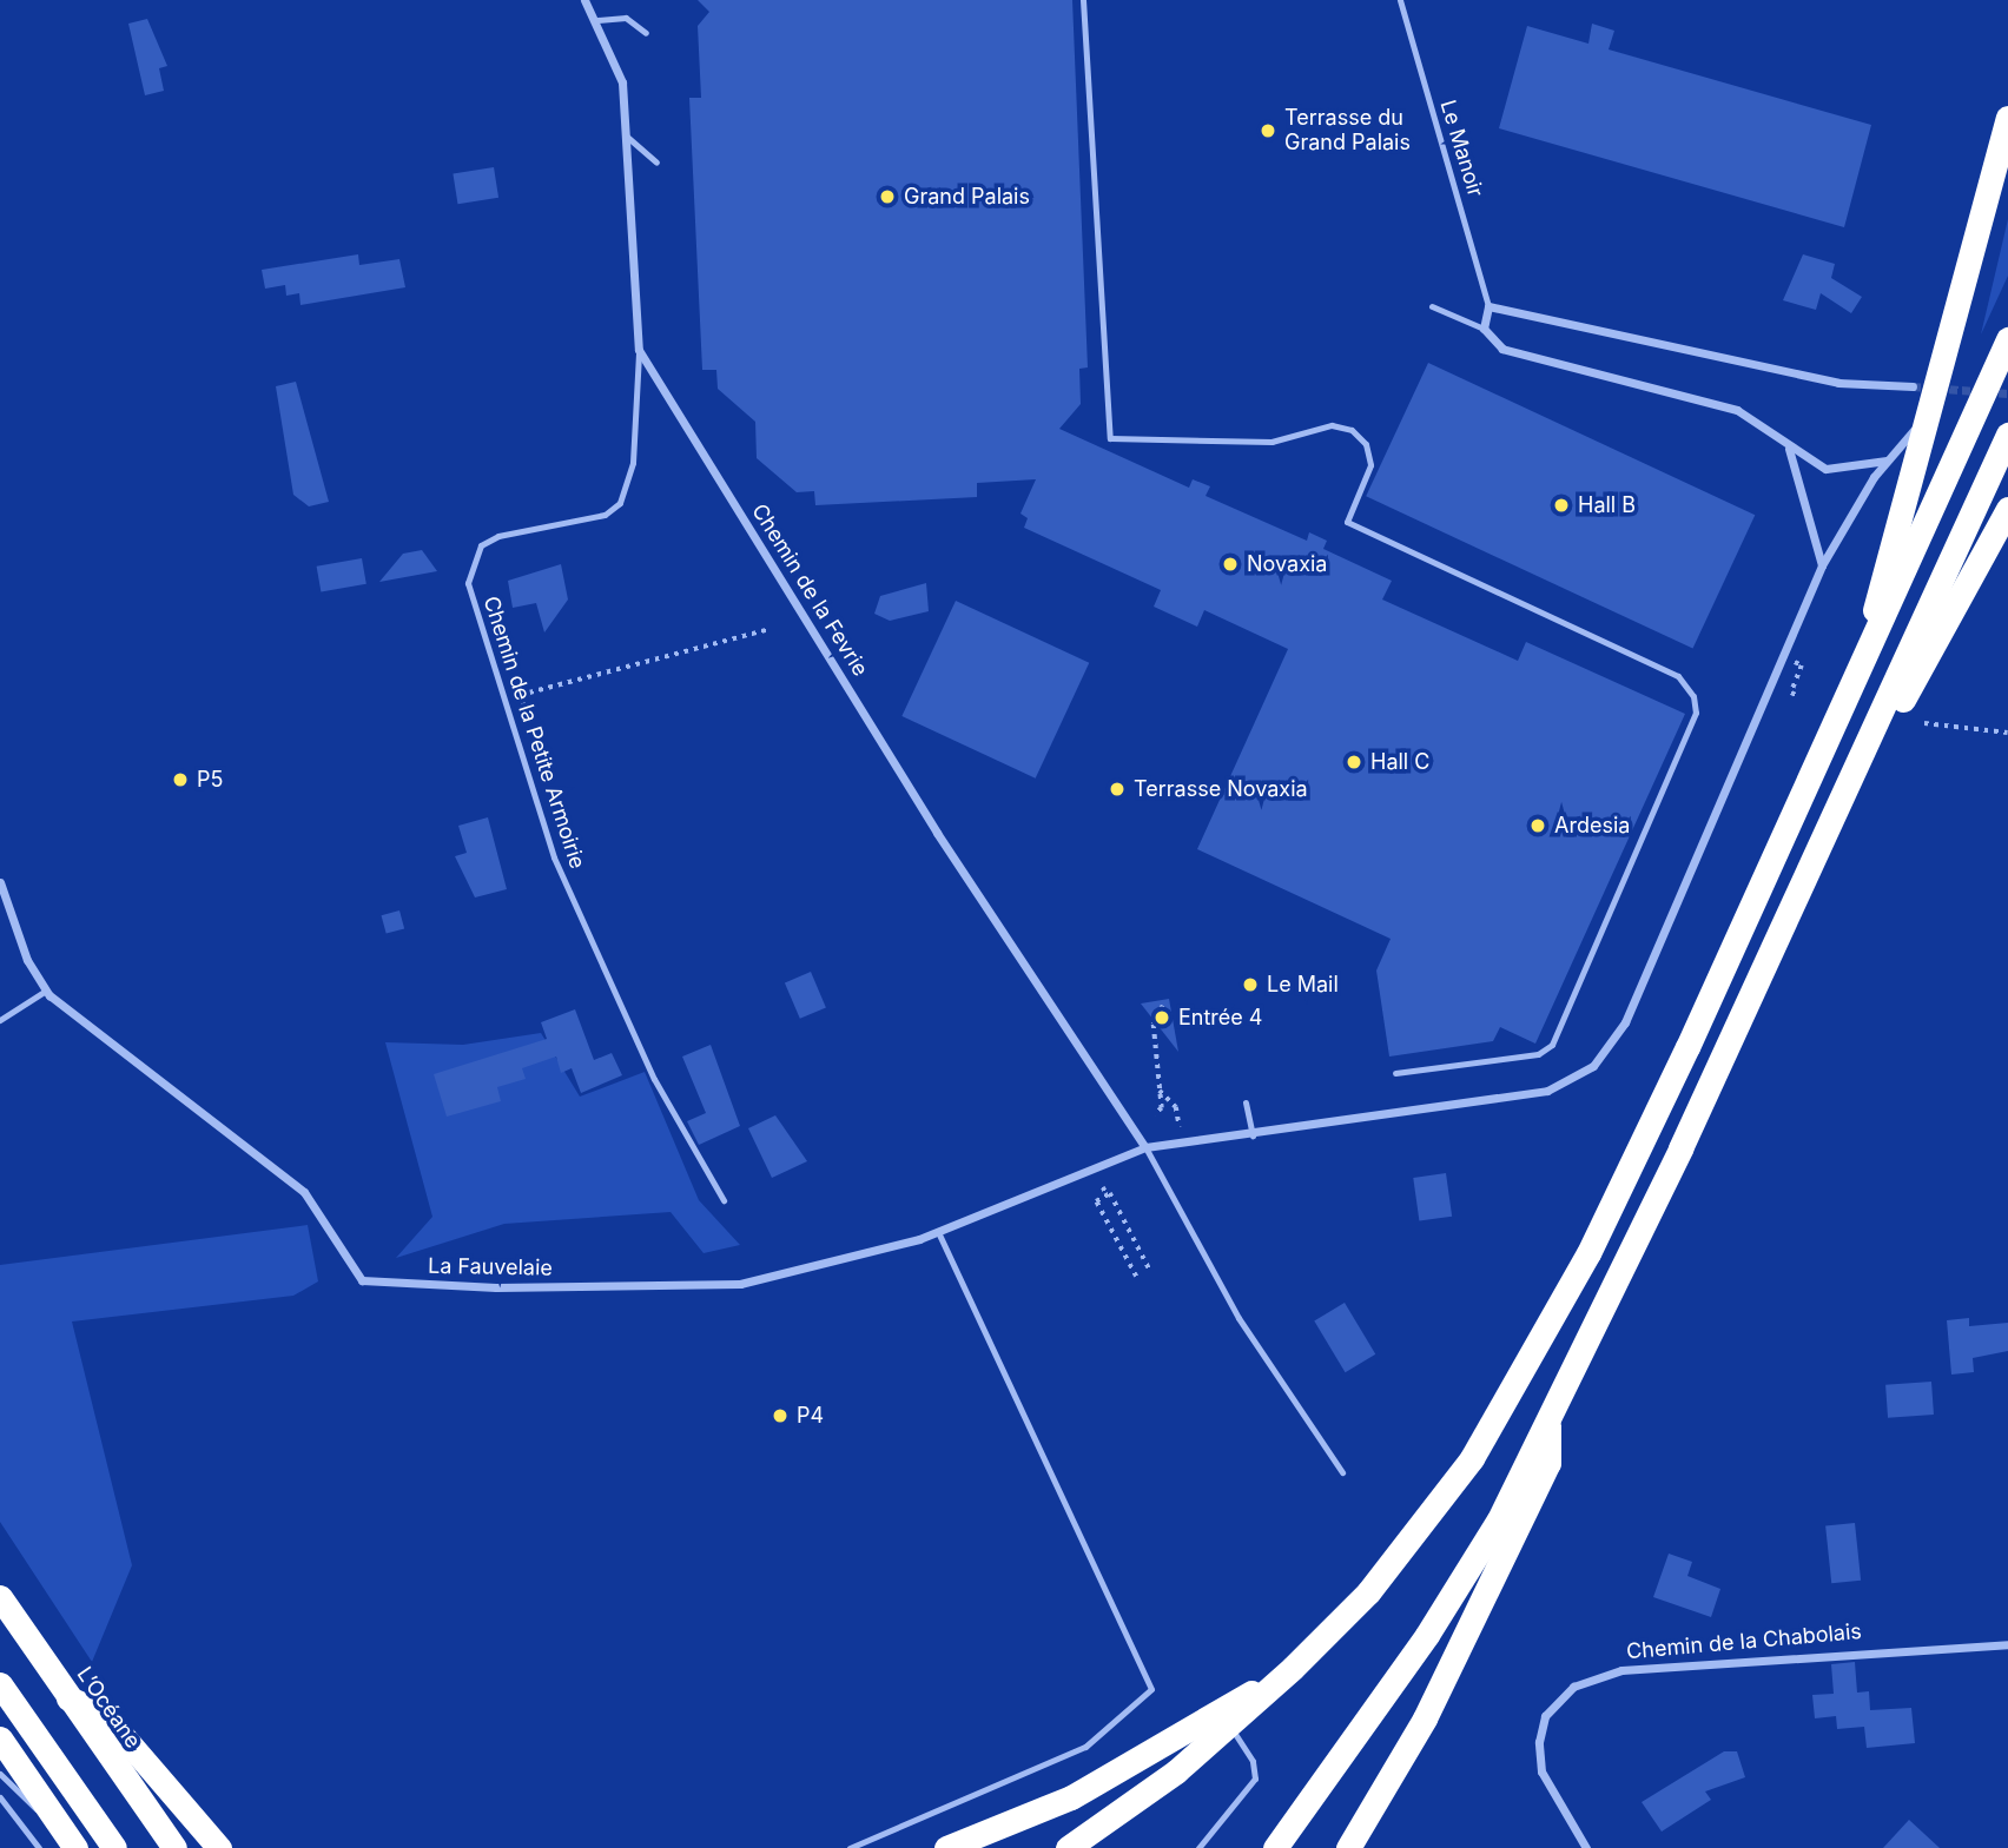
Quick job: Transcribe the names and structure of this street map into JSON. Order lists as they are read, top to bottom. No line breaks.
{"streets":{"highway":["L’Océane"],"street":["Chemin de la Fevrie","La Fauvelaie","Chemin de la Chabolais"],"lane":["Le Manoir","Chemin de la Petite Armoirie"]},"crossings":[["Chemin de la Fevrie","Chemin de la Petite Armoirie"],["Chemin de la Fevrie","La Fauvelaie"]],"places":["Terrasse du Grand Palais","Grand Palais","Hall B","Novaxia","Hall C","P5","Terrasse Novaxia","Ardesia","Le Mail","Entrée 4","P4"]}
